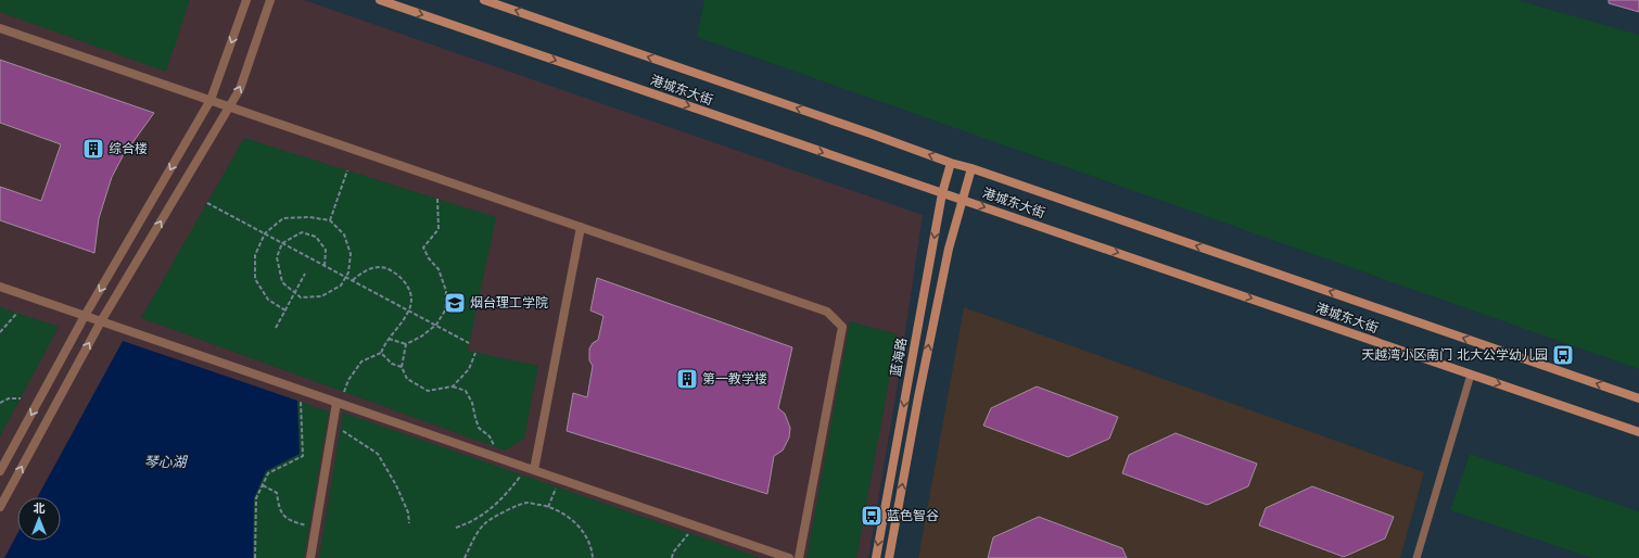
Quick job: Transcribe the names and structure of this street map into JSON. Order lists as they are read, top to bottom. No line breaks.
{"streets":{"main road":["港城东大街","蓝海路"]},"crossings":[["港城东大街","蓝海路"]],"water":["琴心湖"],"places":{"building":["综合楼","第一教学楼"],"school or university":["烟台理工学院"],"bus stop":["天越湾小区南门 北大公学幼儿园","蓝色智谷"]},"north":"top"}
